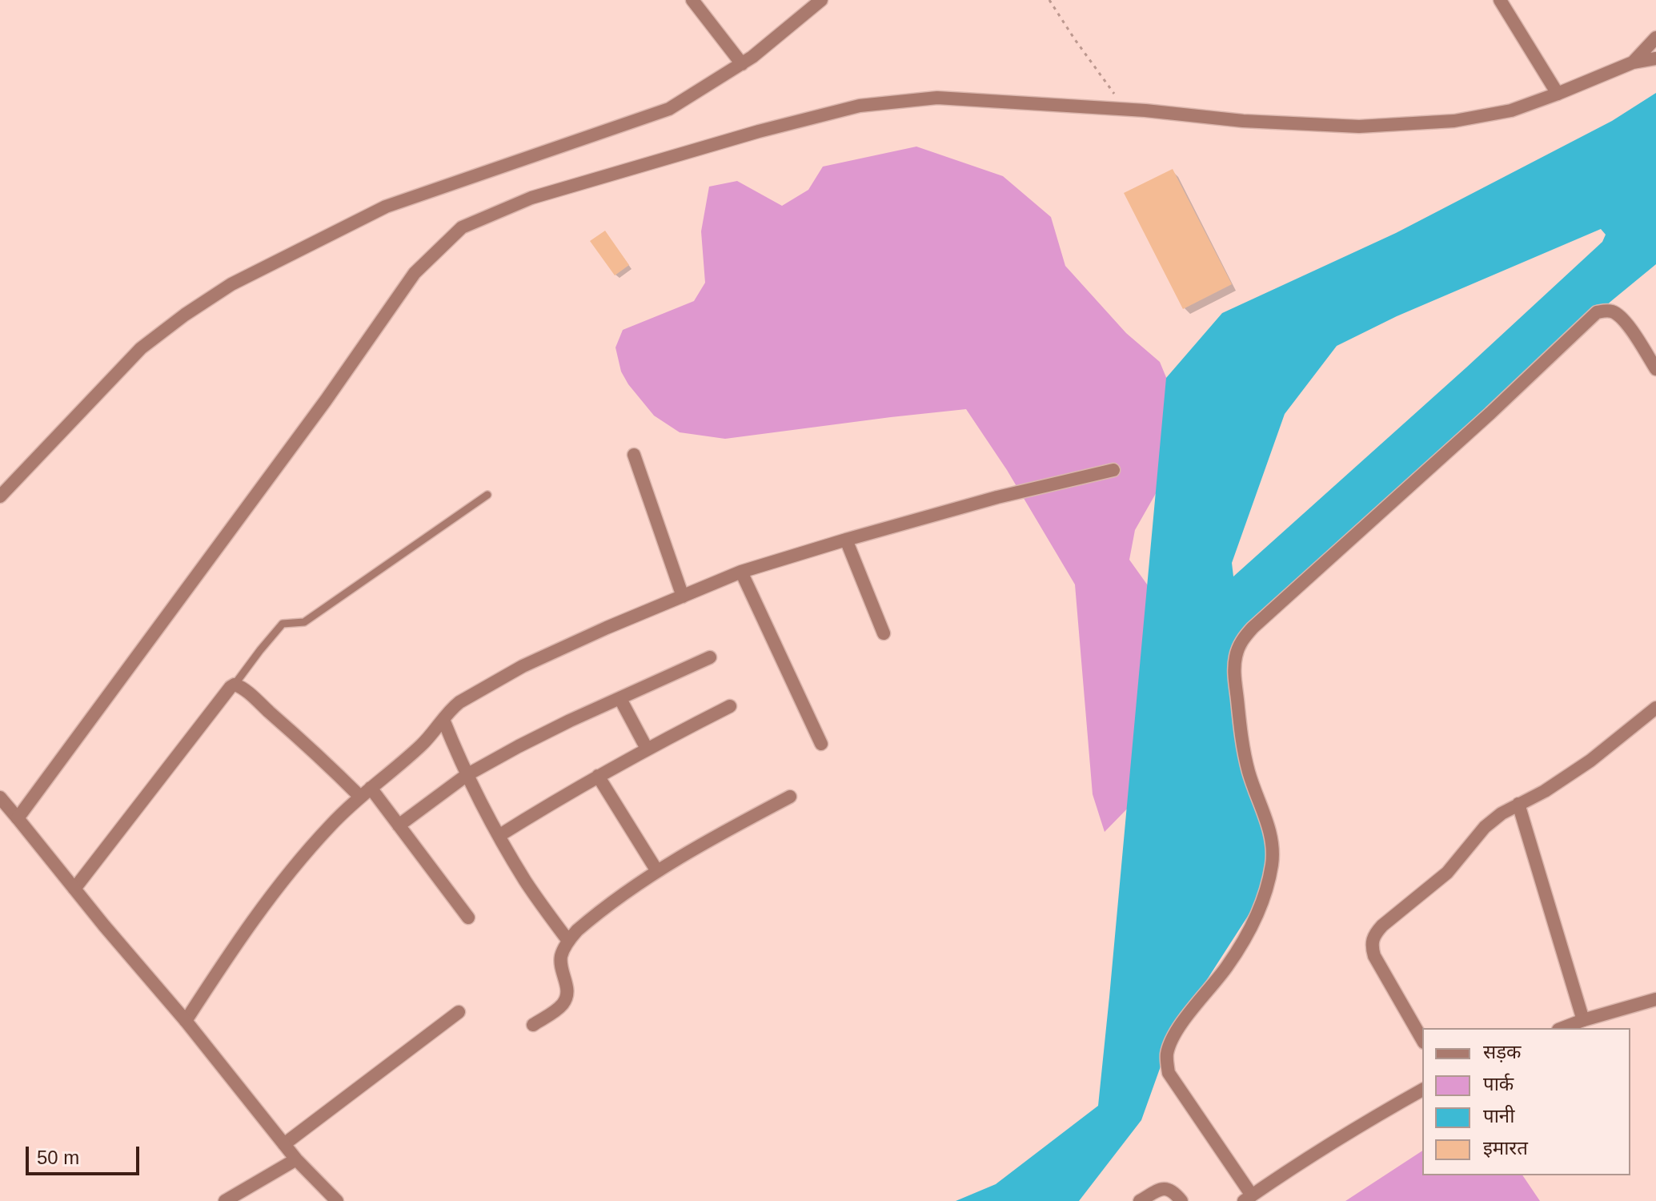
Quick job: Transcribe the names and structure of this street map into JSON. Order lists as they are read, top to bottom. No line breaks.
{"legend":["सड़क","पार्क","पानी","इमारत"],"scale_bar":"50 m"}
